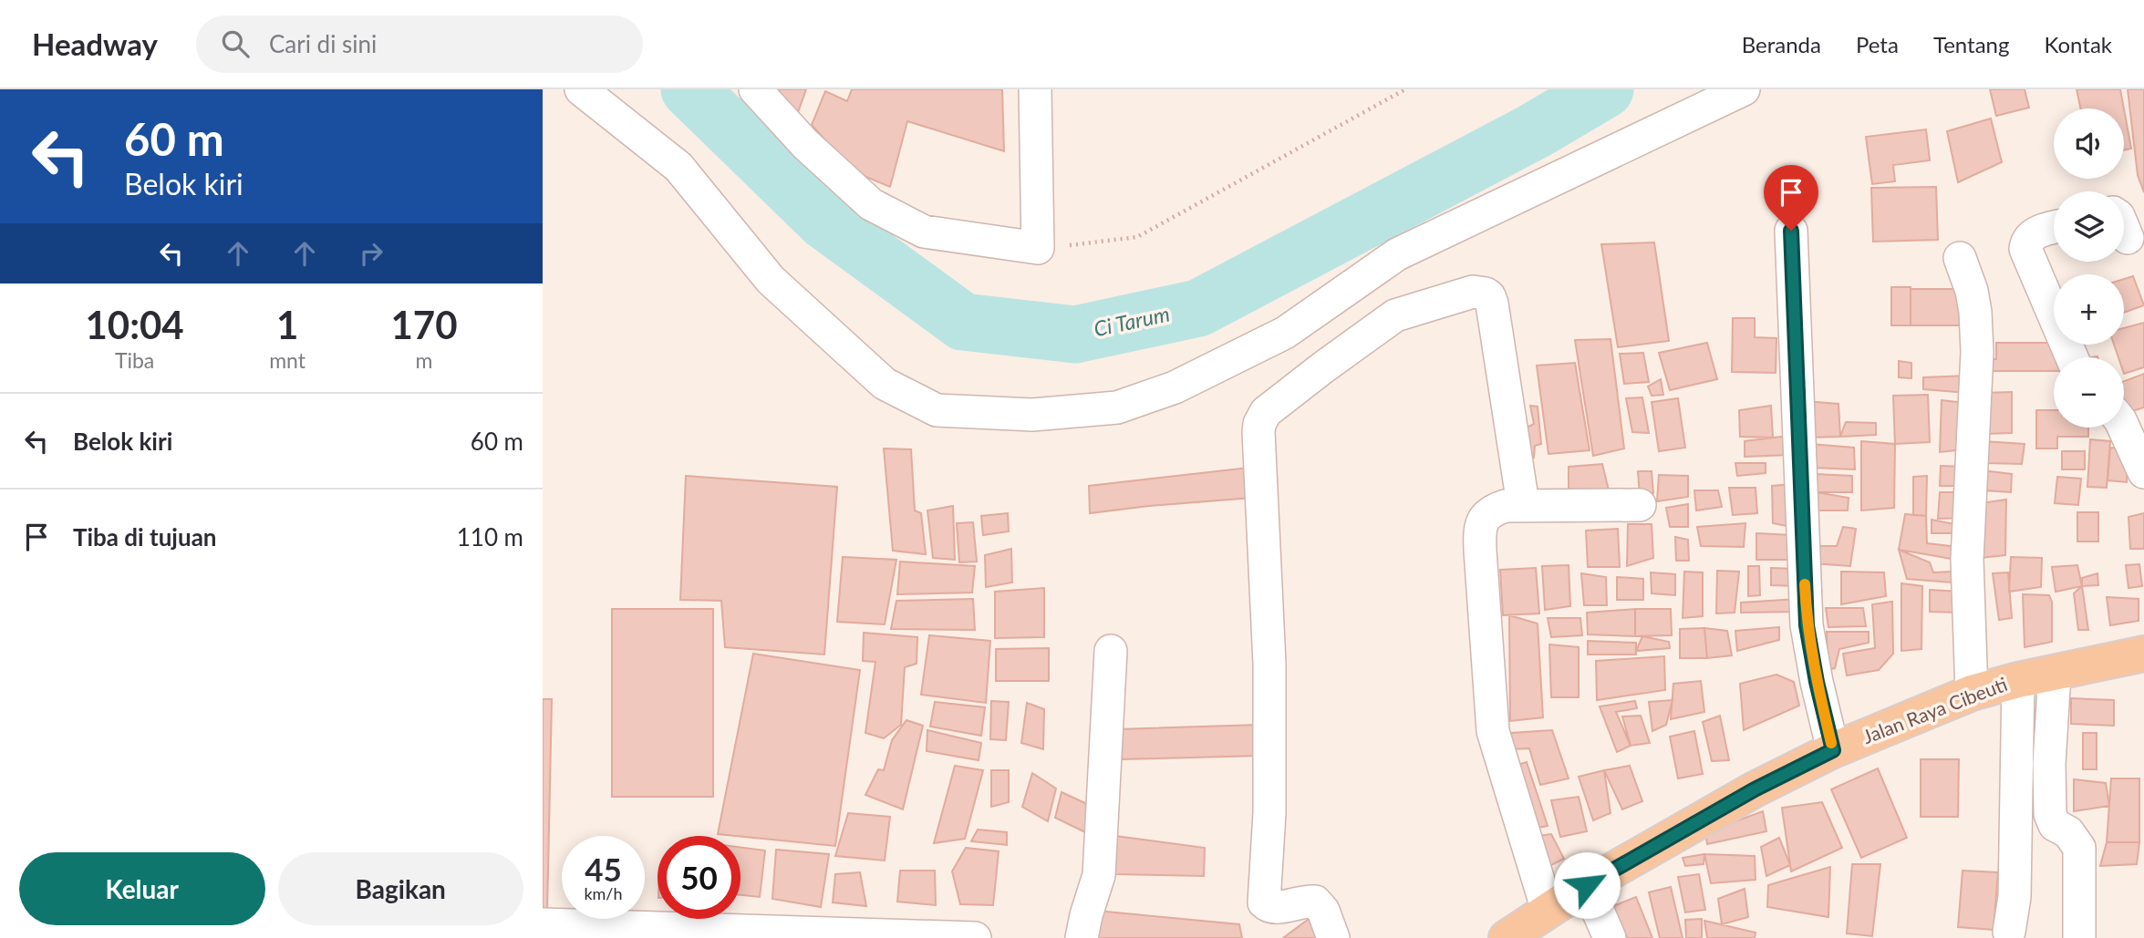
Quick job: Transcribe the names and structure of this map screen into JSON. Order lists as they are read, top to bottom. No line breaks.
{"streets":{"main road":["Jalan Raya Cibeuti"]},"water":["Ci Tarum"],"page":{"header":"Headway","search":"Cari di sini","nav":["Beranda","Peta","Tentang","Kontak"],"turn":["60 m","Belok kiri"],"map_buttons":["+","−"],"eta":["10:04","Tiba","1","mnt","170","m"],"list":[{"name":"Belok kiri","value":"60 m"},{"name":"Tiba di tujuan","value":"110 m"}],"speed":"45 km/h","limit":"50","buttons":["Keluar","Bagikan"]}}
